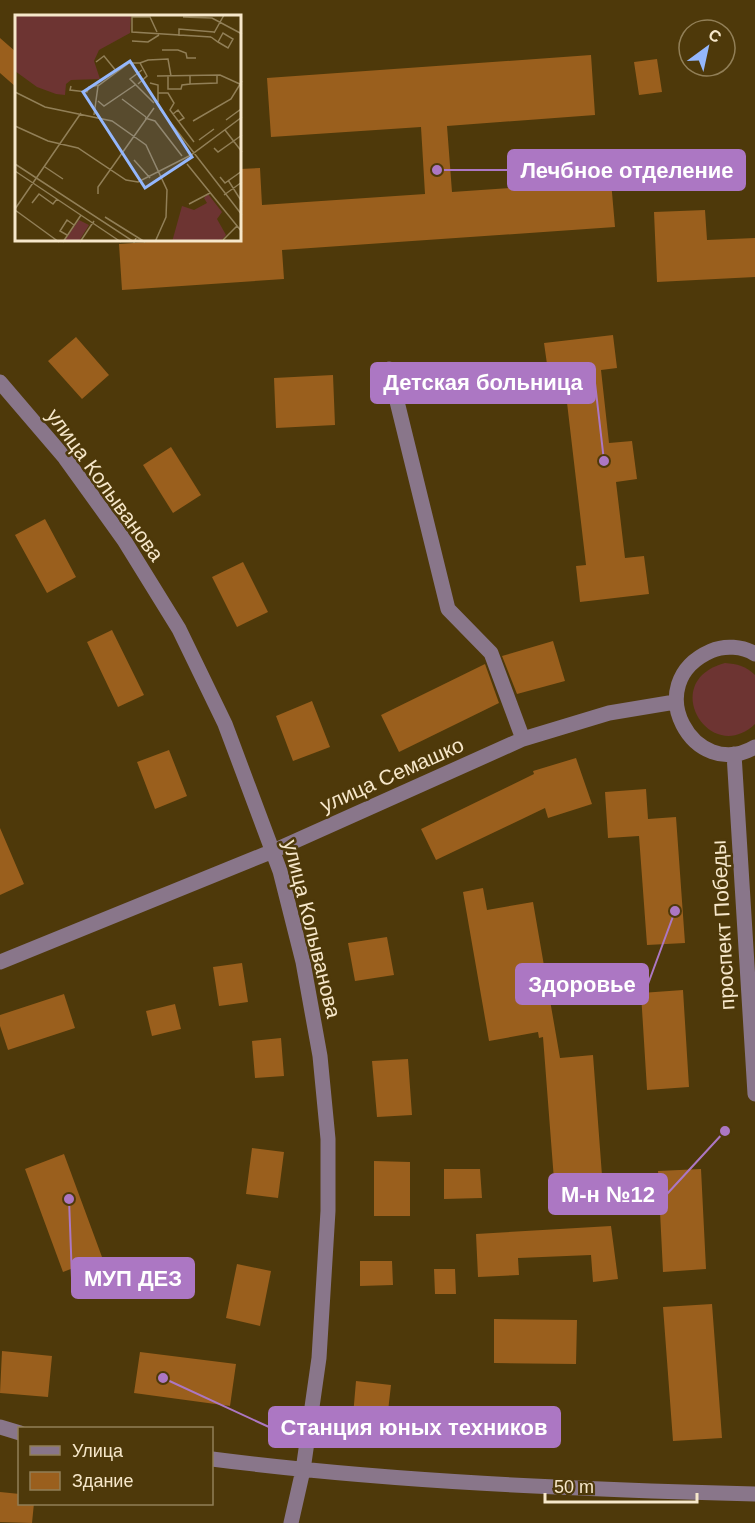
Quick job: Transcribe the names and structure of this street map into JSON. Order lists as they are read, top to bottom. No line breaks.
{"streets":{"street":["улица Колыванова","улица Семашко","проспект Победы"]},"crossings":[["улица Колыванова","улица Семашко"]],"places":["Лечбное отделение","Детская больница","Здоровье","М-н №12","МУП ДЕЗ","Станция юных техников"],"legend":["Улица","Здание"],"scale_bar":"50 m","north":"top right"}
